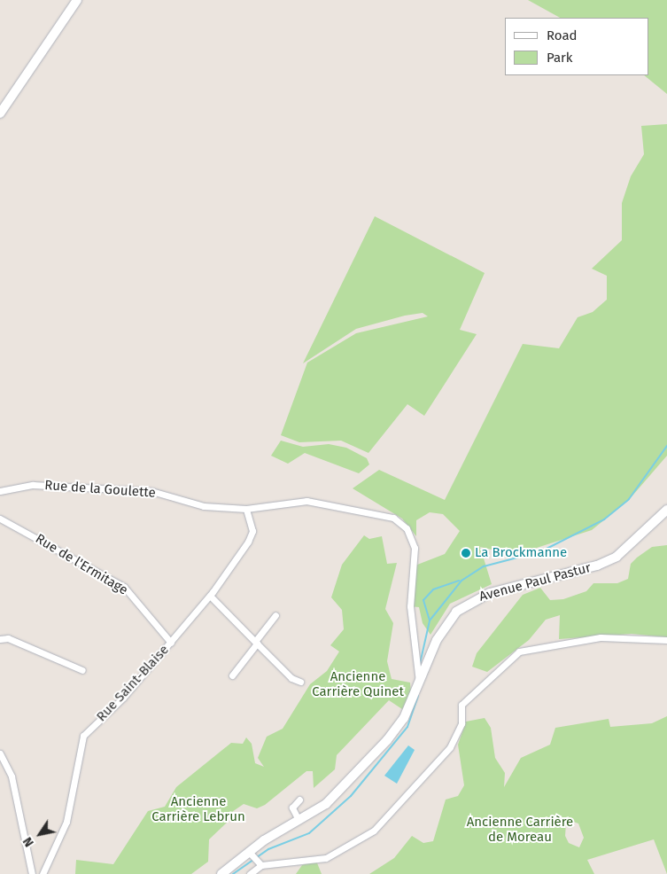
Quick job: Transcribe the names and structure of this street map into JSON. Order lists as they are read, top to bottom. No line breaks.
{"streets":{"main road":["Avenue Paul Pastur"],"street":["Rue de la Goulette","Rue de l'Ermitage","Rue Saint-Blaise"]},"crossings":[["Rue de la Goulette","Avenue Paul Pastur"],["Rue de la Goulette","Rue Saint-Blaise"],["Rue de l'Ermitage","Rue Saint-Blaise"]],"parks":["Ancienne Carrière Quinet","Ancienne Carrière Lebrun","Ancienne Carrière de Moreau"],"places":["La Brockmanne"],"legend":["Road","Park"],"north":"bottom left"}
